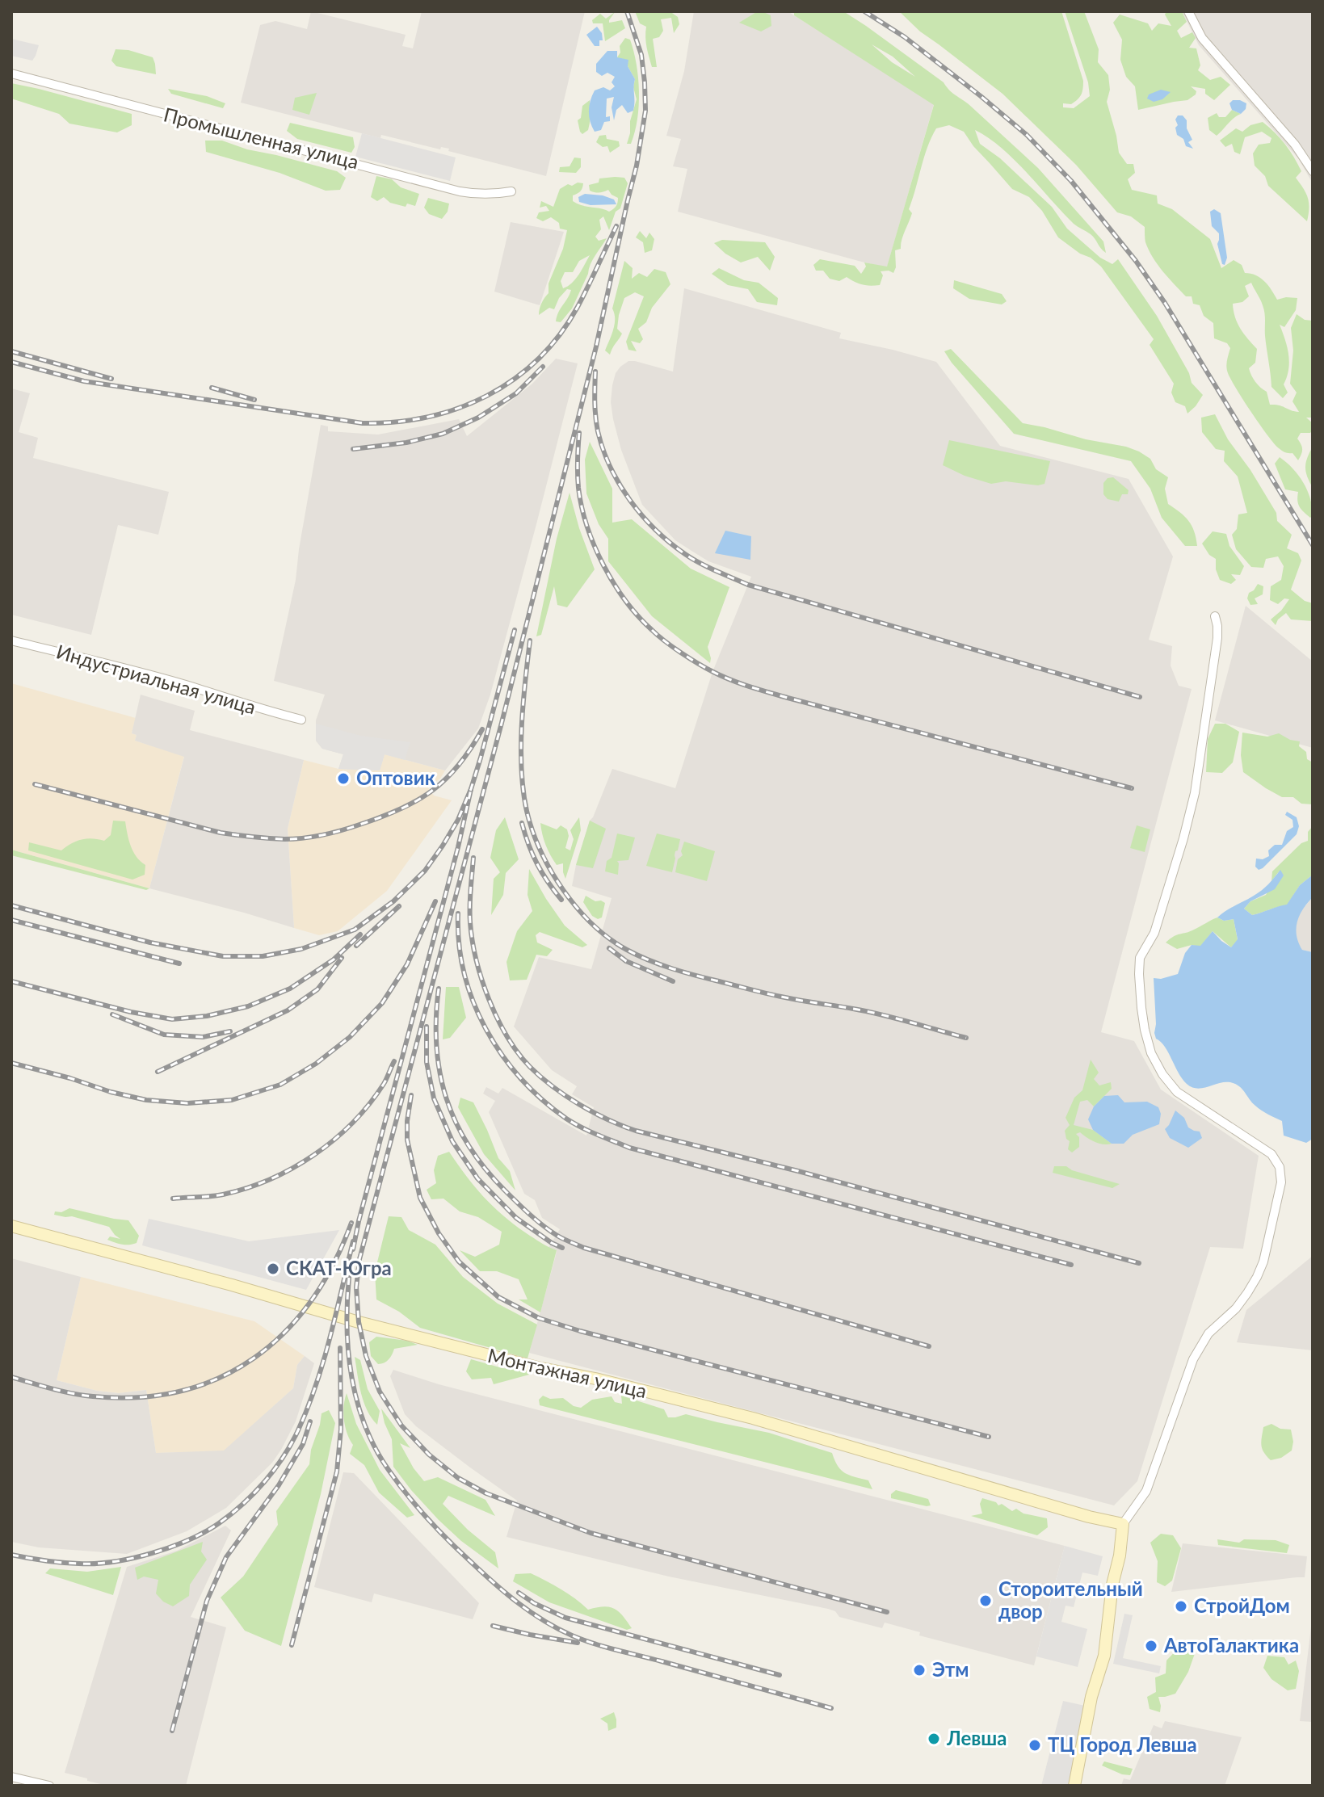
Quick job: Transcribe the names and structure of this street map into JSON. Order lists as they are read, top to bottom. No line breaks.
{"streets":{"street":["Промышленная улица","Индустриальная улица","Монтажная улица"]},"places":["Оптовик","СКАТ-Югра","Стороительный двор","СтройДом","АвтоГалактика","Этм","Левша","ТЦ Город Левша"]}
